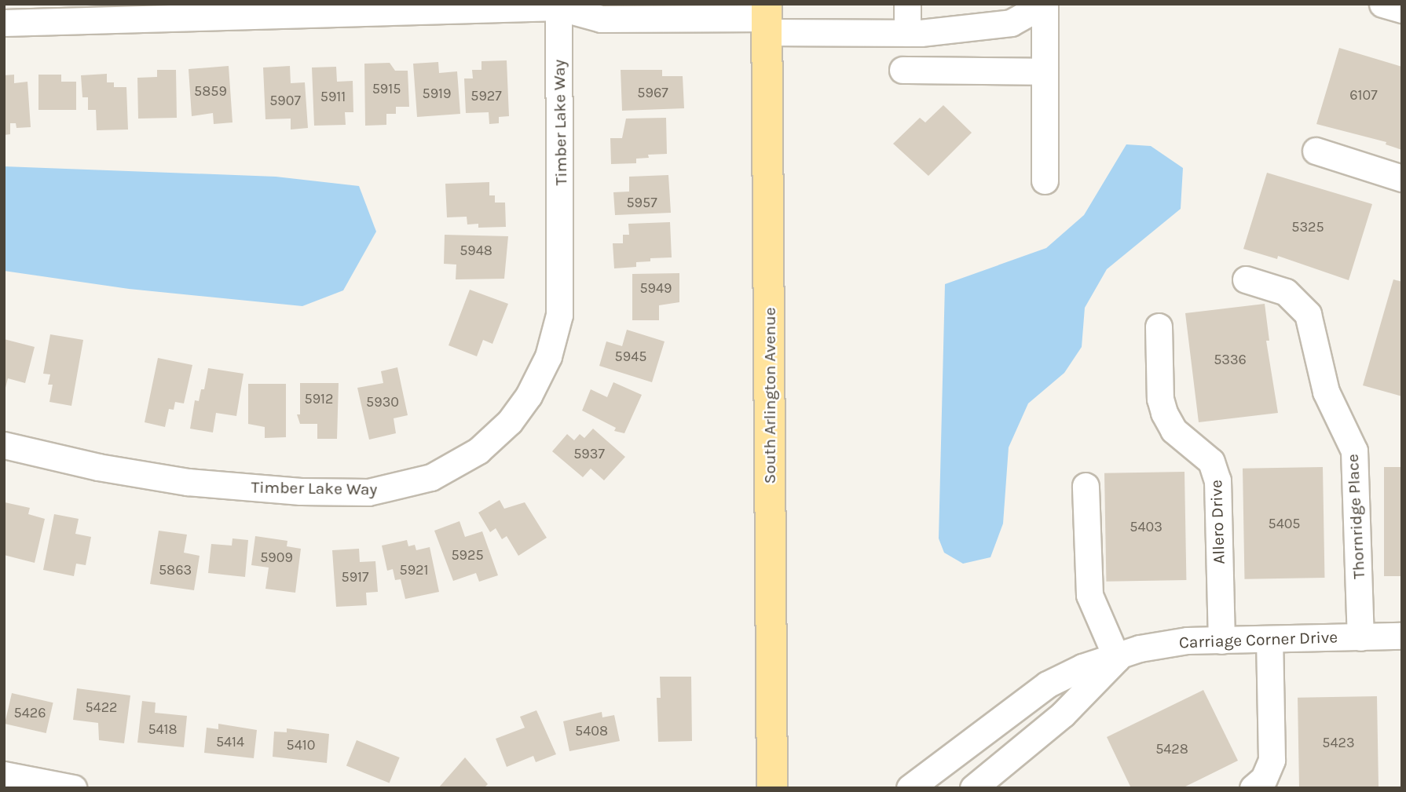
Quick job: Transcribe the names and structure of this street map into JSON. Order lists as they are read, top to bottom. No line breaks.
{"streets":{"main road":["South Arlington Avenue"],"street":["Timber Lake Way","Thornridge Place","Allero Drive","Carriage Corner Drive"]},"crossings":[["Thornridge Place","Carriage Corner Drive"],["Allero Drive","Carriage Corner Drive"]],"house_numbers":["5915","5859","5967","5919","6107","5927","5911","5907","5957","5325","5948","5949","5945","5336","5912","5930","5937","5405","5403","5925","5909","5863","5921","5917","5422","5426","5418","5408","5414","5423","5410","5428"]}
